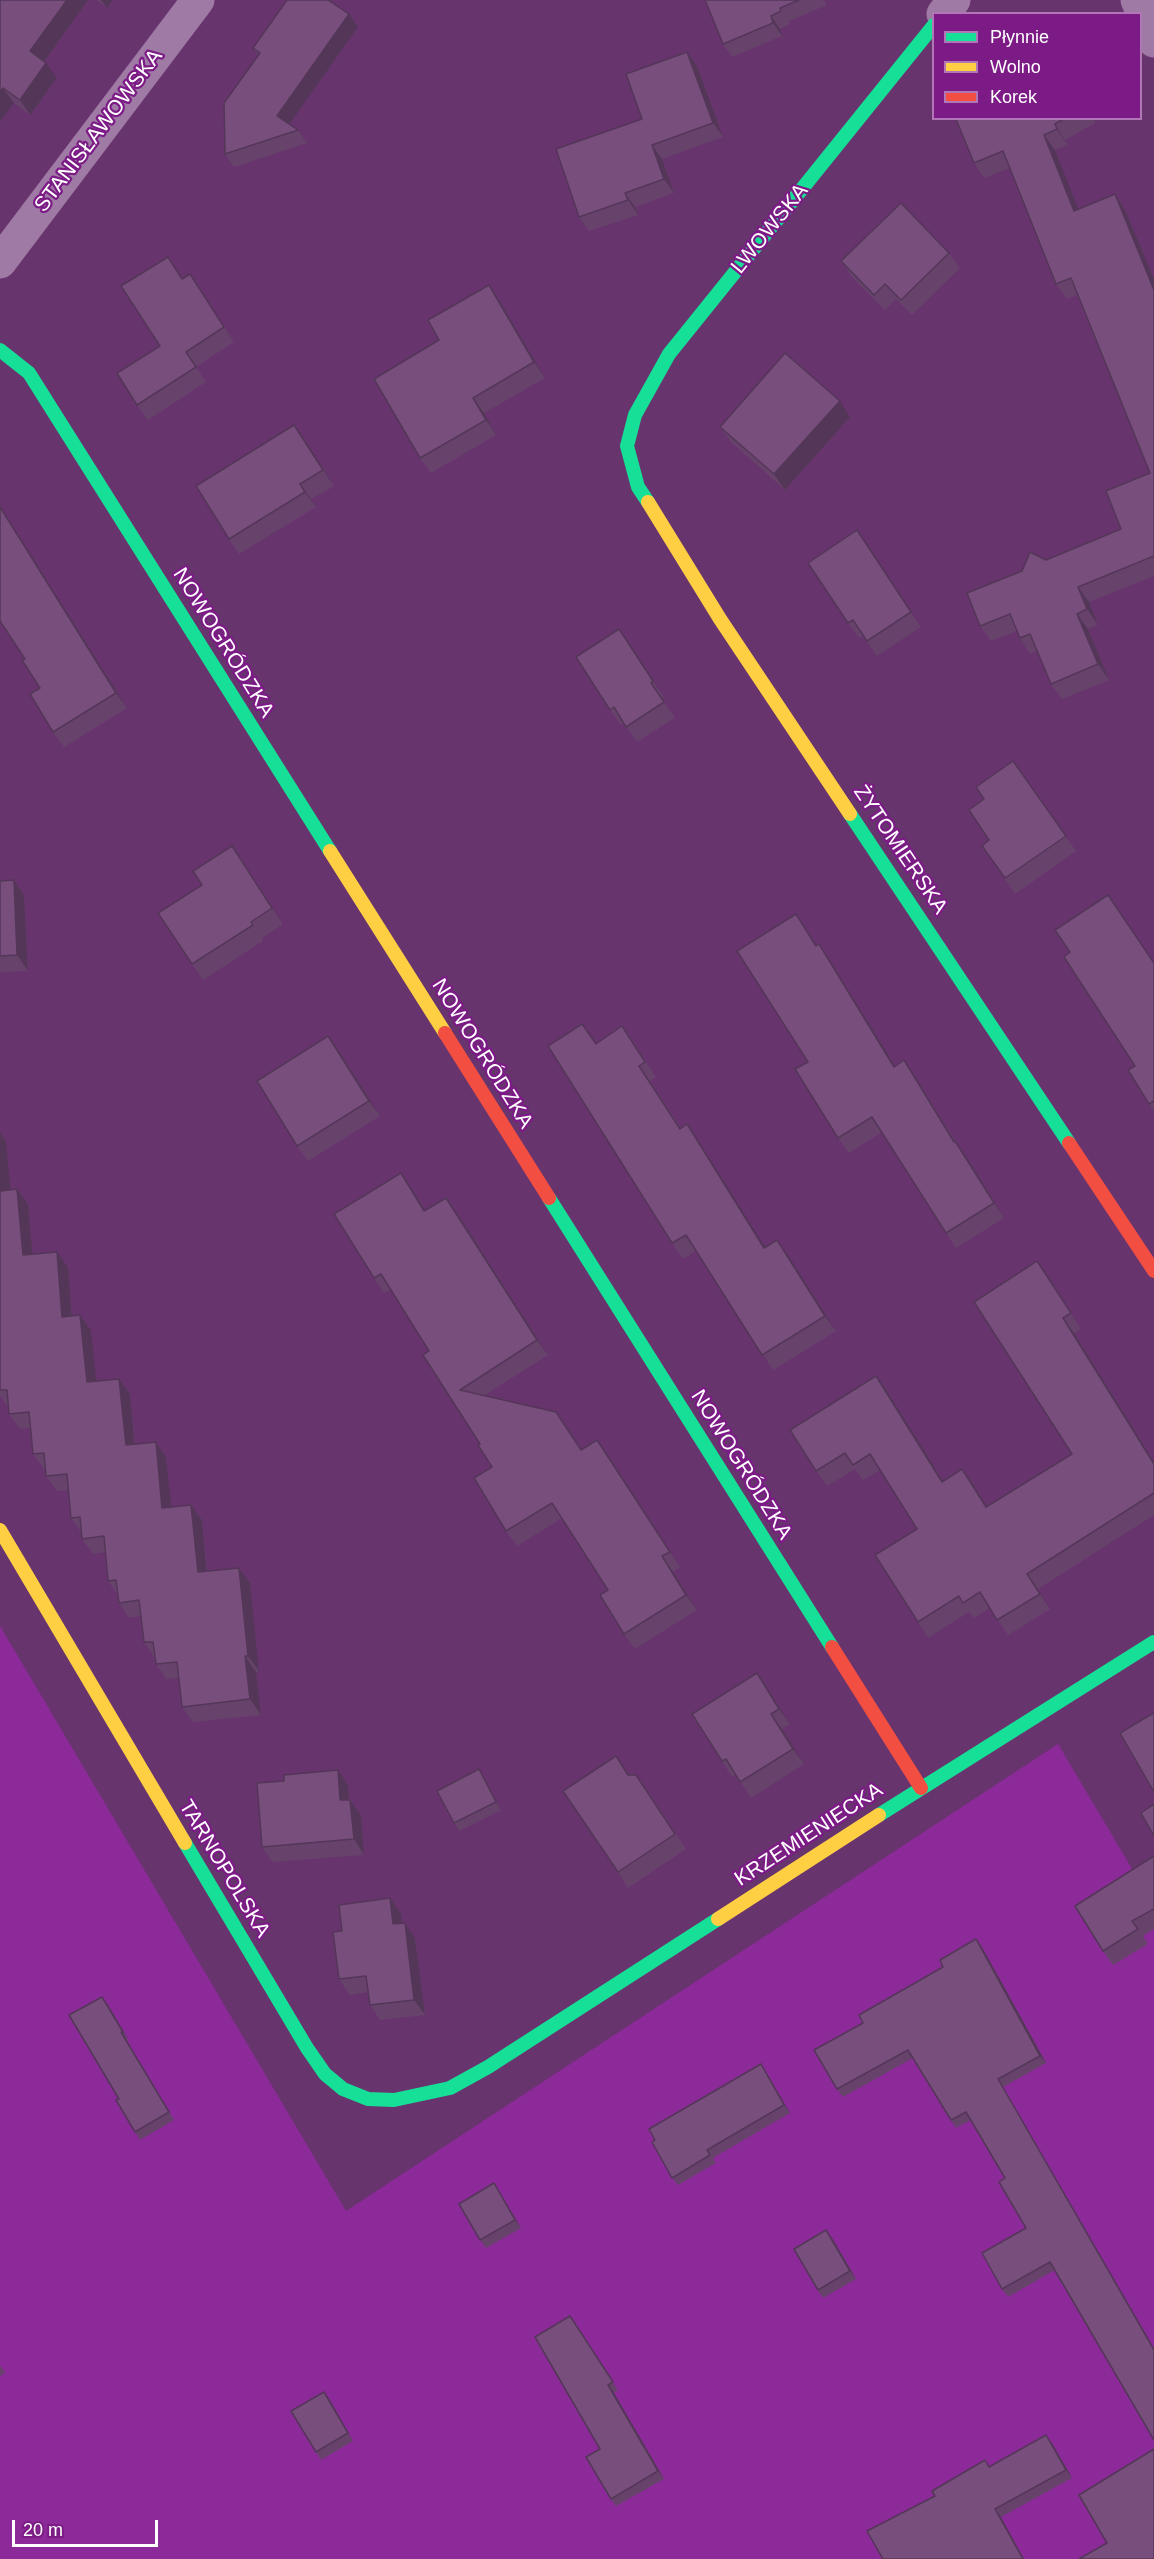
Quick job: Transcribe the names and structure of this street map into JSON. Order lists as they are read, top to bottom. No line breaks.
{"streets":{"street":["STANISŁAWOWSKA","LWOWSKA","NOWOGRÓDZKA","ŻYTOMIERSKA","KRZEMIENIECKA","TARNOPOLSKA"]},"crossings":[["LWOWSKA","ŻYTOMIERSKA"],["NOWOGRÓDZKA","KRZEMIENIECKA"],["KRZEMIENIECKA","TARNOPOLSKA"]],"legend":["Płynnie","Wolno","Korek"],"scale_bar":"20 m"}
